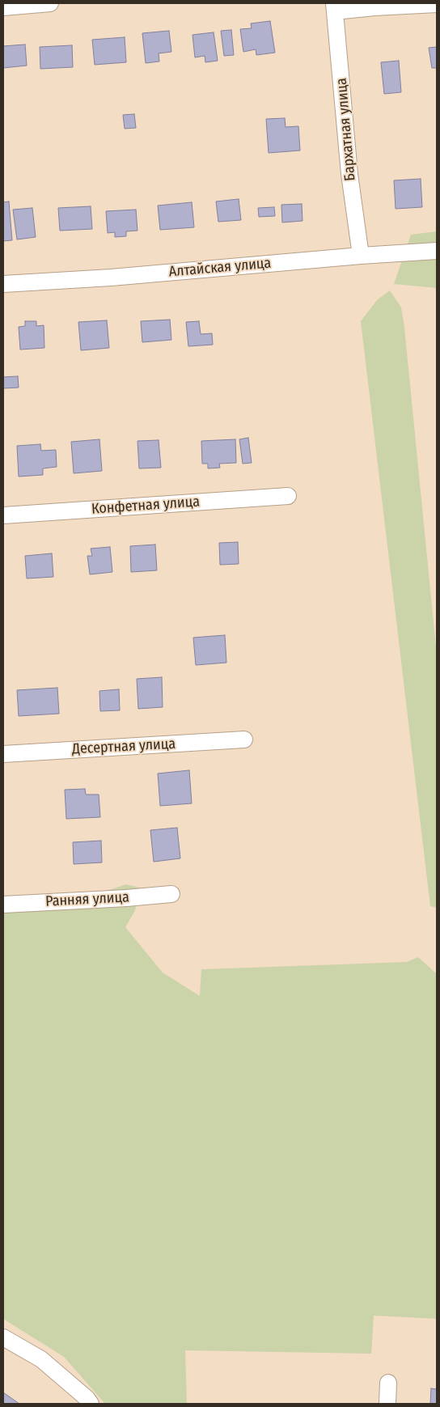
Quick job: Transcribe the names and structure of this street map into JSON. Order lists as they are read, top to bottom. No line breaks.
{"streets":{"street":["Бархатная улица","Алтайская улица","Конфетная улица","Десертная улица","Ранняя улица"]},"crossings":[["Бархатная улица","Алтайская улица"]]}
